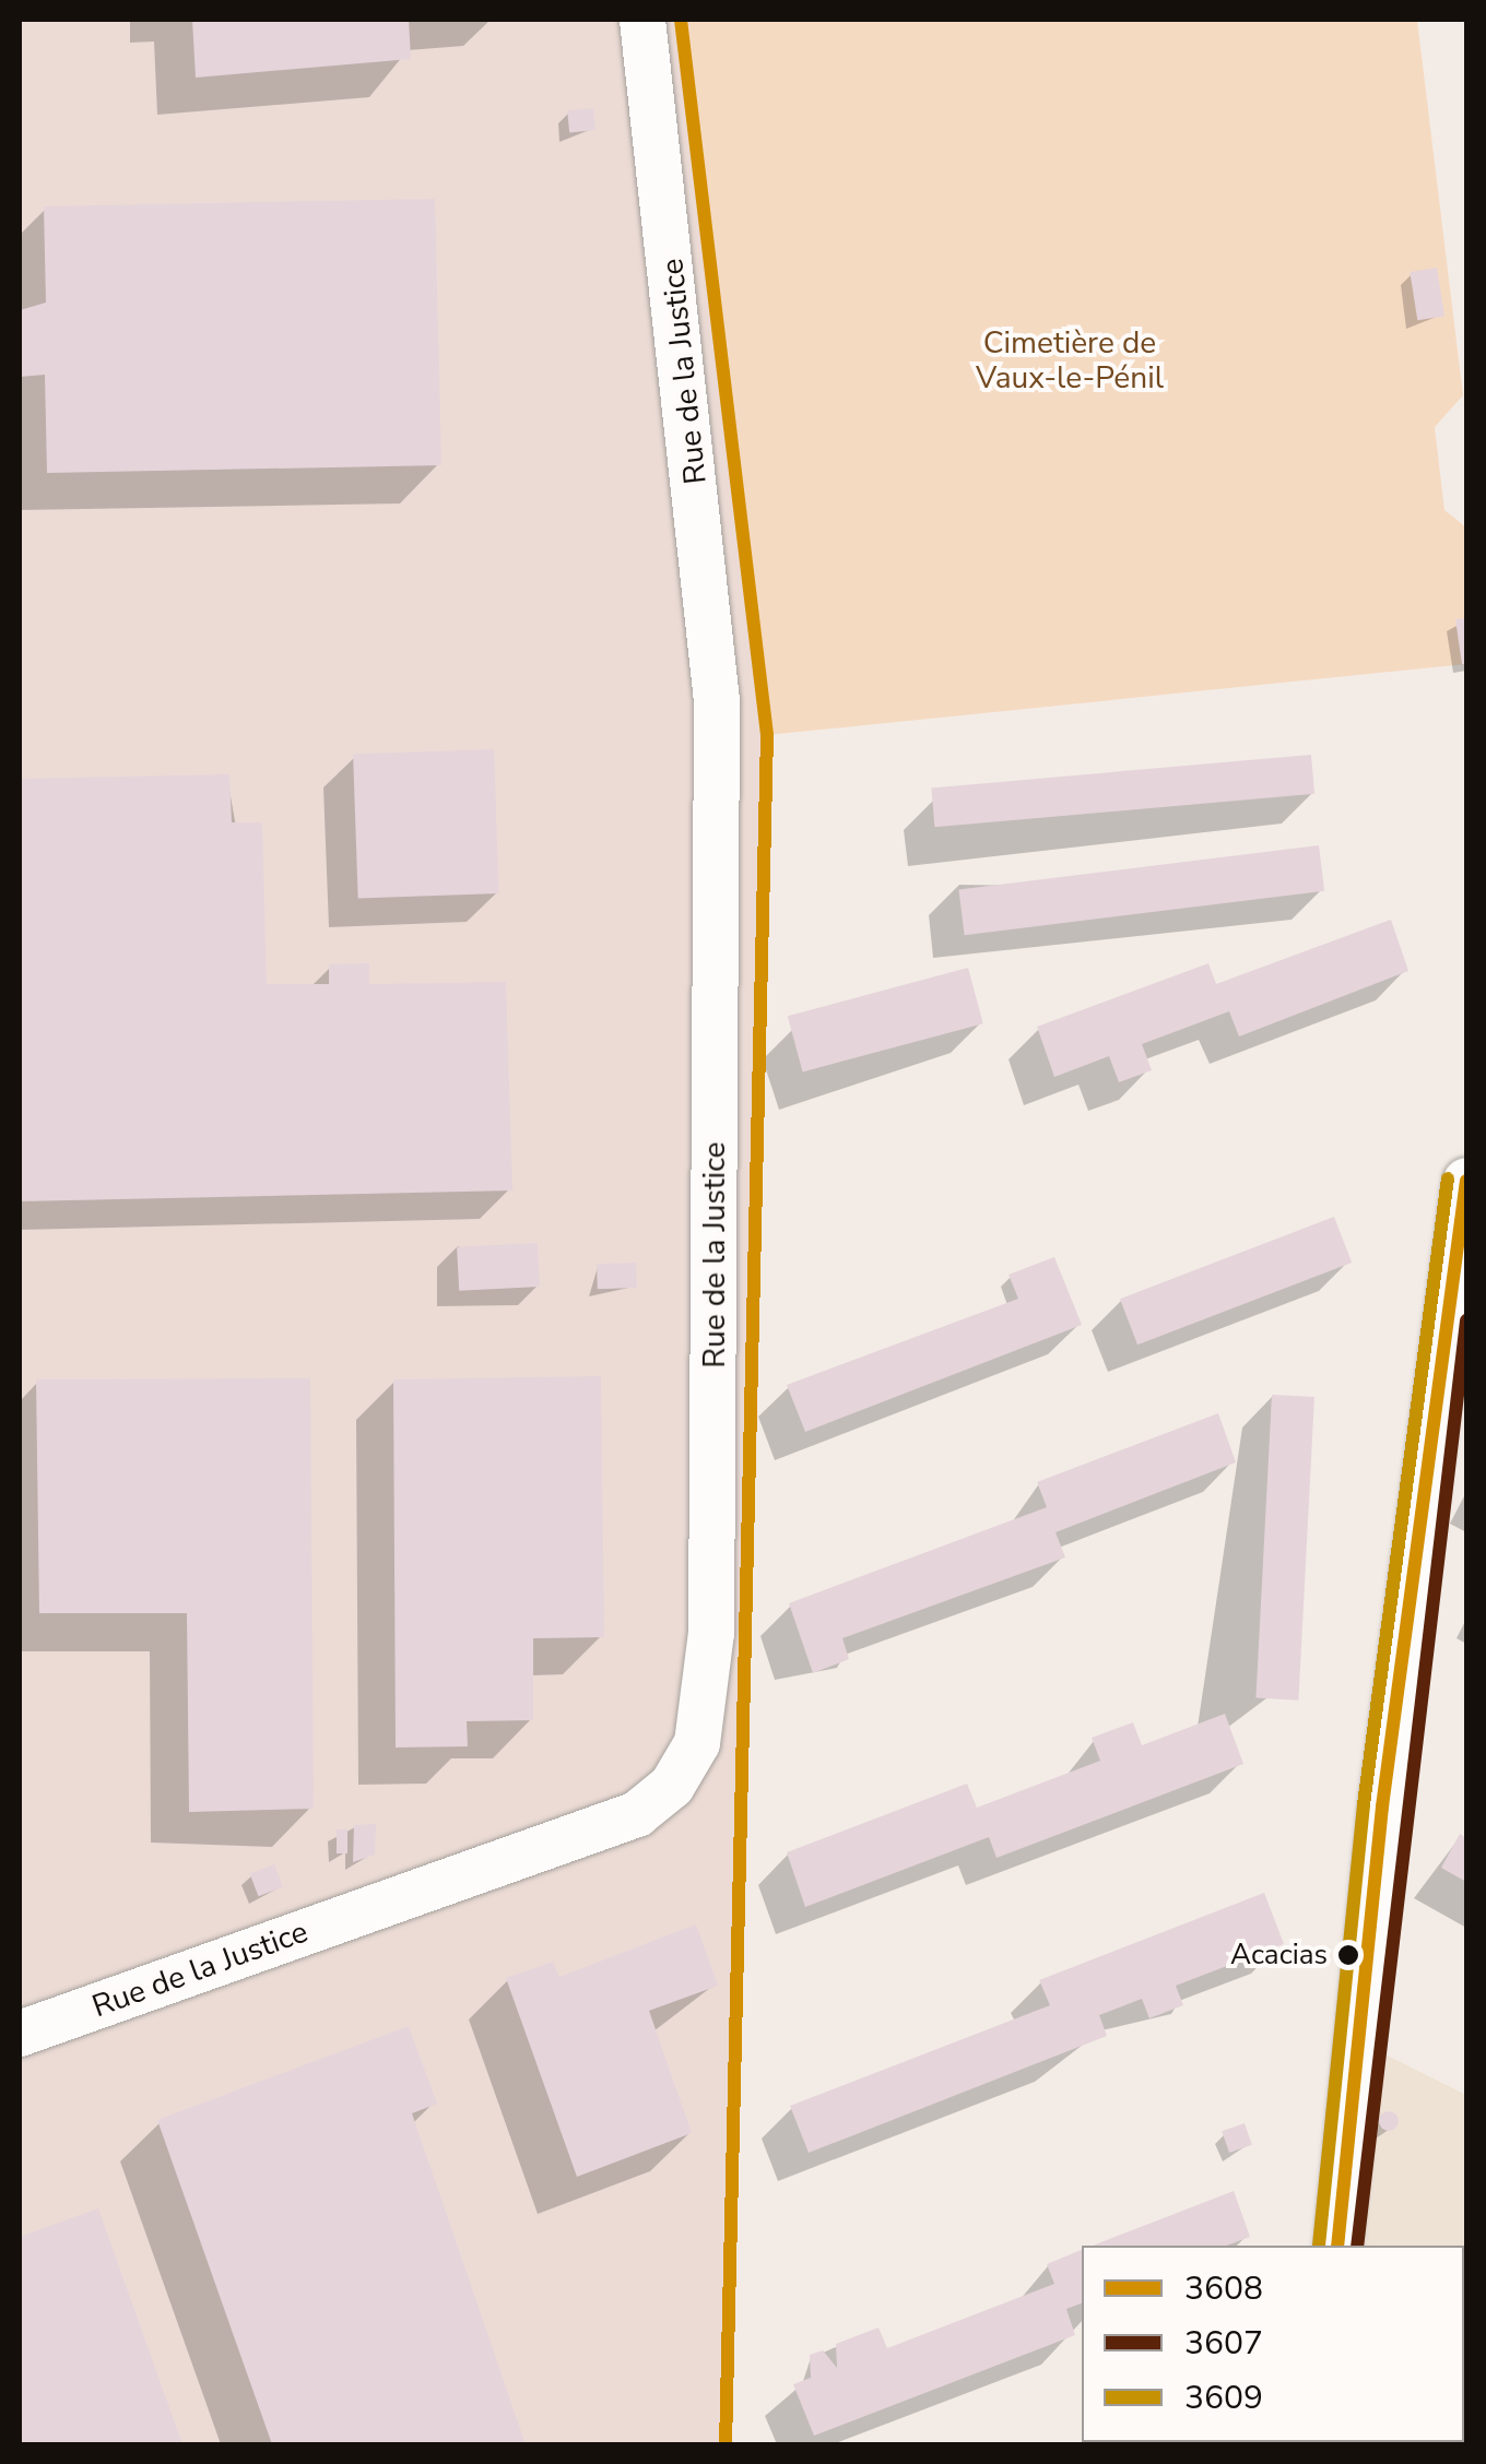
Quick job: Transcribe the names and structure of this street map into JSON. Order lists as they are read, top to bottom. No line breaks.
{"streets":{"street":["Rue de la Justice"]},"parks":["Cimetière de Vaux-le-Pénil"],"places":["Acacias"],"lines":["transit line 3608","transit line 3609","transit line 3607"],"legend":["3608","3607","3609"]}
